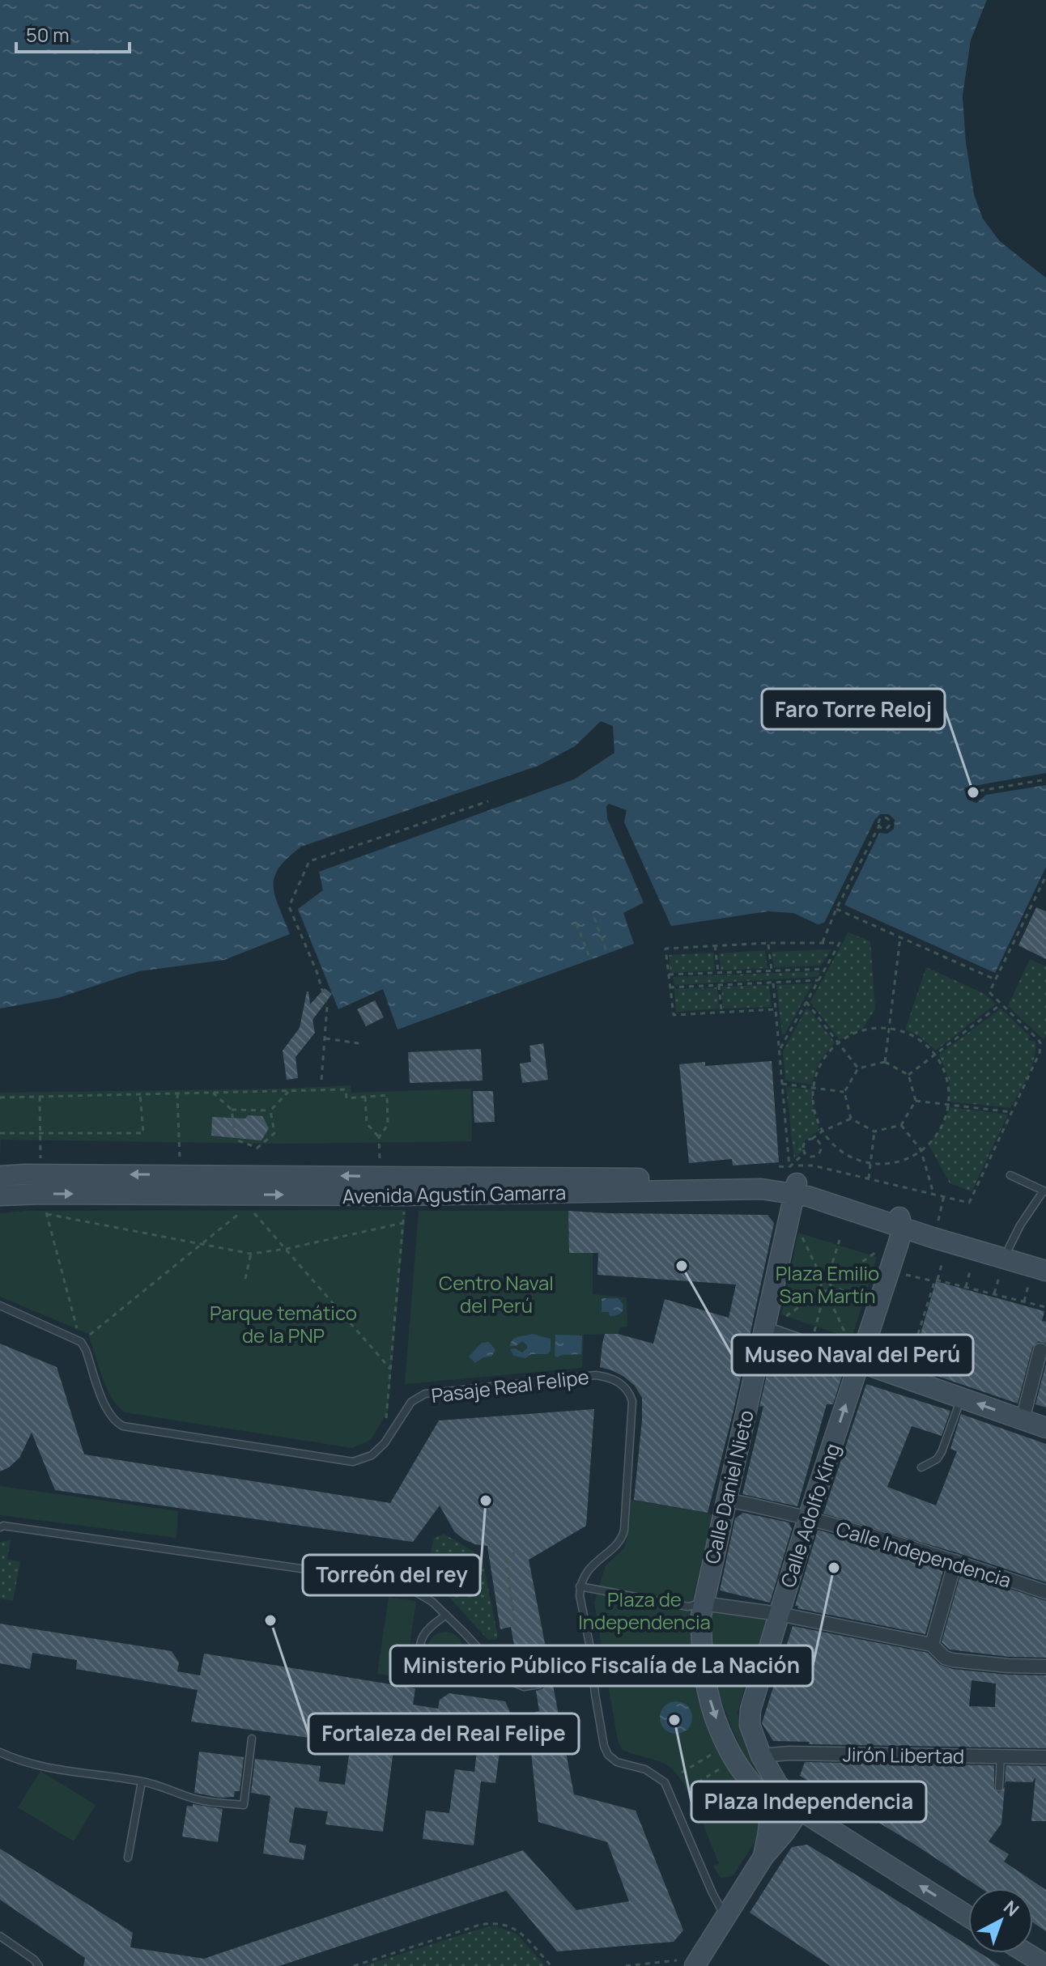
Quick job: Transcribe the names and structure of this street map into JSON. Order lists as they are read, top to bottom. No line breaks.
{"streets":{"main road":["Avenida Agustín Gamarra","Calle Daniel Nieto","Calle Adolfo King"],"street":["Calle Independencia","Jirón Libertad"],"lane":["Pasaje Real Felipe"]},"crossings":[["Avenida Agustín Gamarra","Calle Daniel Nieto"],["Avenida Agustín Gamarra","Calle Adolfo King"],["Calle Daniel Nieto","Calle Independencia"],["Calle Adolfo King","Calle Independencia"],["Calle Adolfo King","Jirón Libertad"]],"parks":["Plaza Emilio San Martín","Centro Naval del Perú","Parque temático de la PNP","Plaza de Independencia"],"places":["Faro Torre Reloj","Museo Naval del Perú","Torreón del rey","Ministerio Público Fiscalía de La Nación","Fortaleza del Real Felipe","Plaza Independencia"],"scale_bar":"50 m","north":"top right"}
